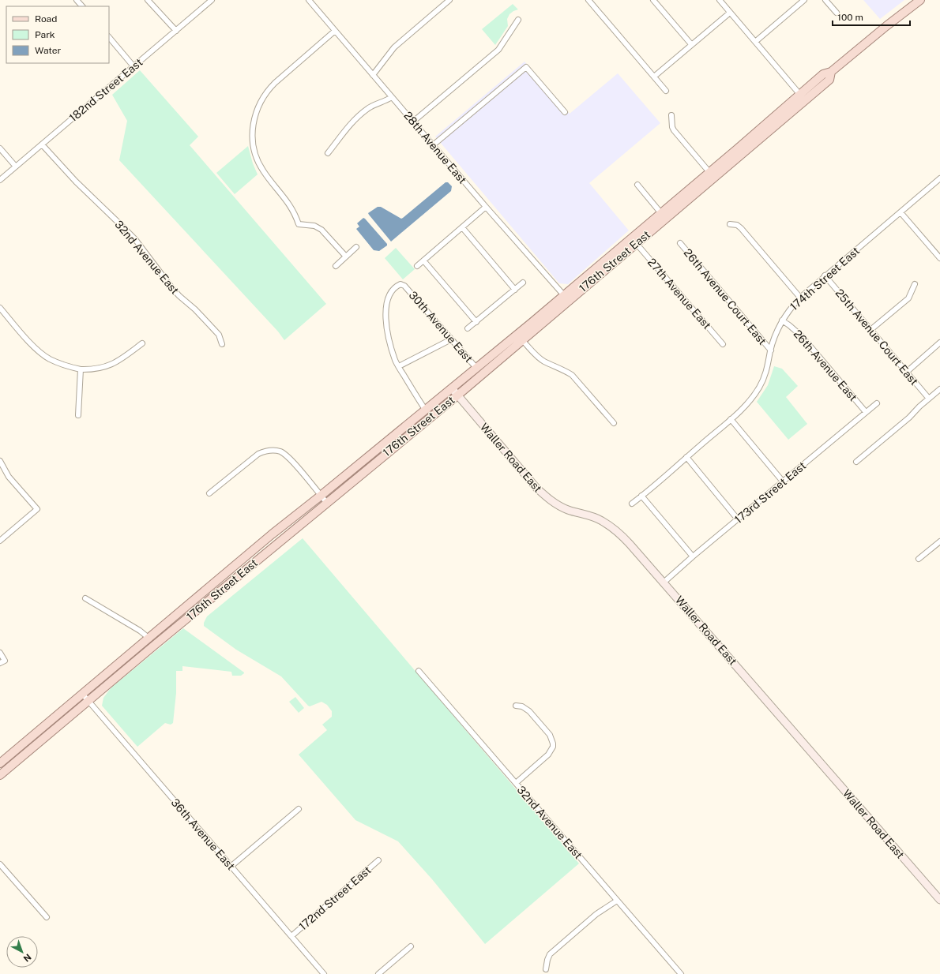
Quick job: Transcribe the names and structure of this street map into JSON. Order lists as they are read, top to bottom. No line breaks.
{"streets":{"main road":["176th Street East"],"street":["182nd Street East","28th Avenue East","32nd Avenue East","174th Street East","27th Avenue East","26th Avenue Court East","30th Avenue East","25th Avenue Court East","26th Avenue East","Waller Road East","173rd Street East","36th Avenue East","172nd Street East"]},"crossings":[["182nd Street East","32nd Avenue East"],["28th Avenue East","176th Street East"],["176th Street East","27th Avenue East"],["176th Street East","30th Avenue East"],["176th Street East","Waller Road East"],["176th Street East","36th Avenue East"],["174th Street East","26th Avenue Court East"],["174th Street East","25th Avenue Court East"],["174th Street East","26th Avenue East"],["26th Avenue East","173rd Street East"],["Waller Road East","173rd Street East"],["36th Avenue East","172nd Street East"]],"legend":["Road","Park","Water"],"scale_bar":"100 m","north":"bottom right"}
